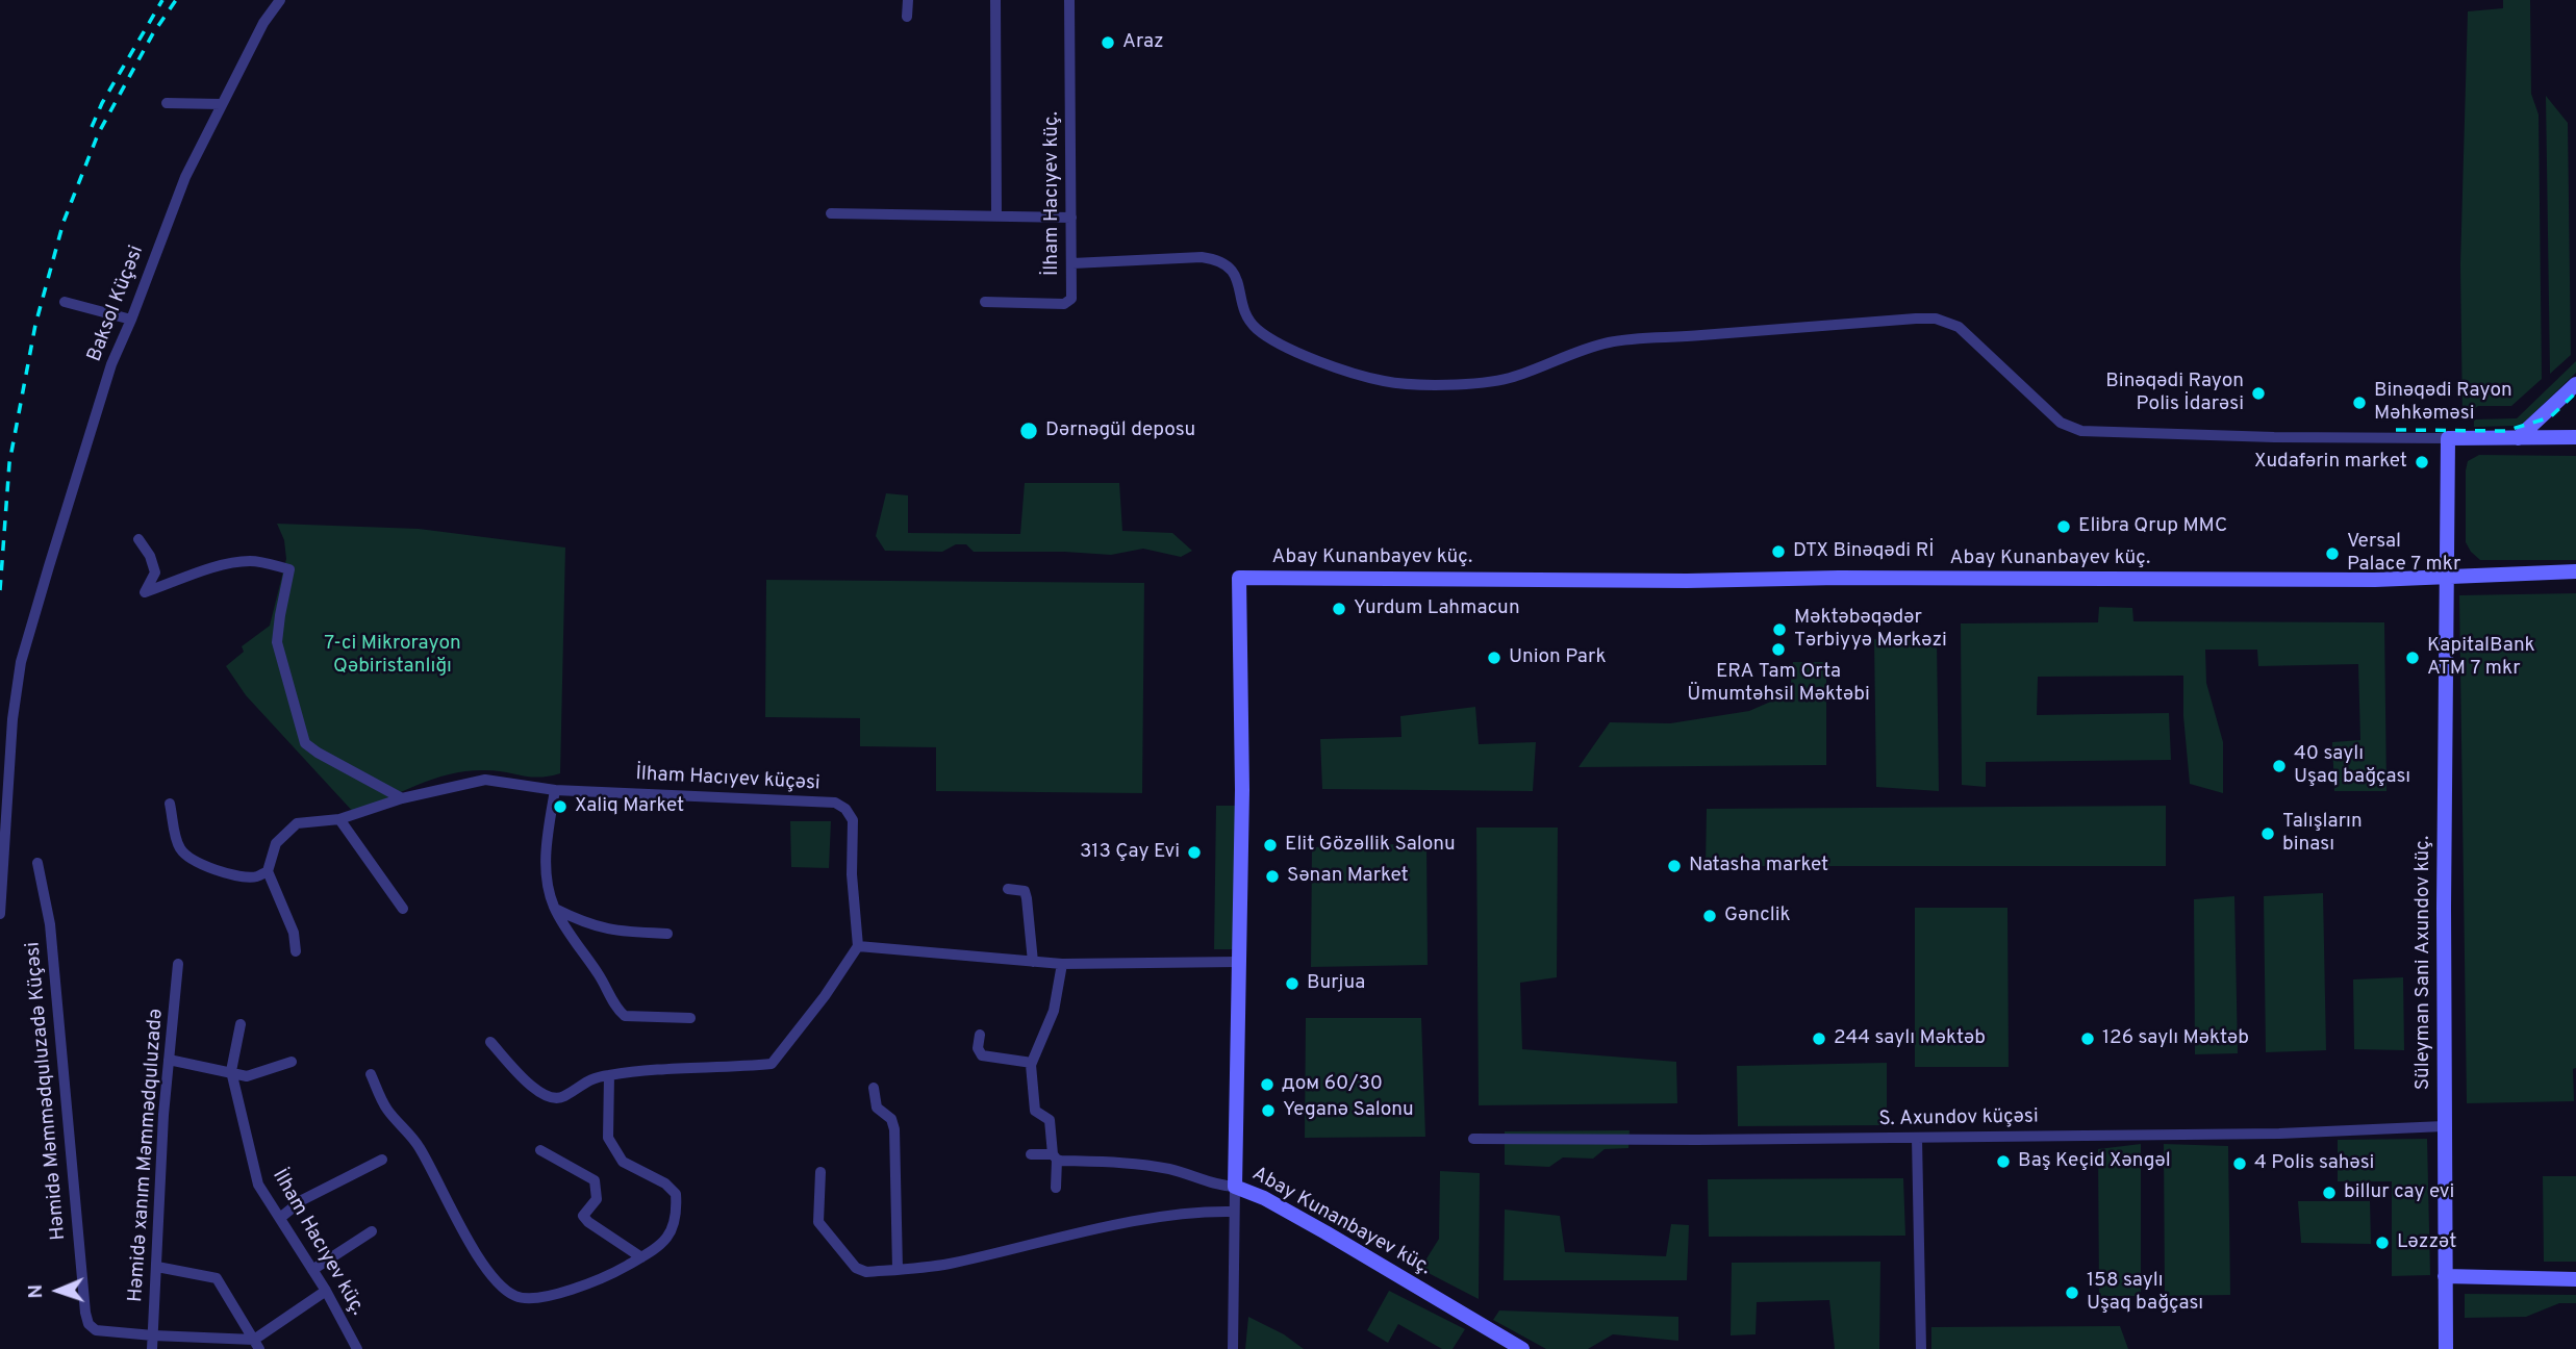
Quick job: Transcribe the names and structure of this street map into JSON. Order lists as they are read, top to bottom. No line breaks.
{"streets":{"street":["İlham Hacıyev küç.","Baksol Küçəsi","Abay Kunanbayev küç.","İlham Hacıyev küçəsi","Süleyman Sani Axundov küç.","Həmidə Məmmədquluzadə Küçəsi","S. Axundov küçəsi","Həmidə xanım Məmmədquluzadə"]},"crossings":[["Abay Kunanbayev küç.","Süleyman Sani Axundov küç."],["Süleyman Sani Axundov küç.","S. Axundov küçəsi"],["Həmidə Məmmədquluzadə Küçəsi","Həmidə xanım Məmmədquluzadə"]],"parks":["7-ci Mikrorayon Qəbiristanlığı"],"places":["Araz","Binəqədi Rayon Polis İdarəsi","Binəqədi Rayon Məhkəməsi","Dərnəgül deposu","Xudafərin market","Elibra Qrup MMC","DTX Binəqədi Rİ","Versal Palace 7 mkr","Yurdum Lahmacun","Məktəbəqədər Tərbiyyə Mərkəzi","ERA Tam Orta Ümumtəhsil Məktəbi","Union Park","KapitalBank ATM 7 mkr","40 saylı Uşaq bağçası","Xaliq Market","Talışların binası","Elit Gözəllik Salonu","313 Çay Evi","Natasha market","Sənan Market","Gənclik","Burjua","244 saylı Məktəb","126 saylı Məktəb","дом 60/30","Yeganə Salonu","Baş Keçid Xəngəl","4 Polis sahəsi","billur cay evi","Ləzzət","158 saylı Uşaq bağçası"],"north":"left"}
